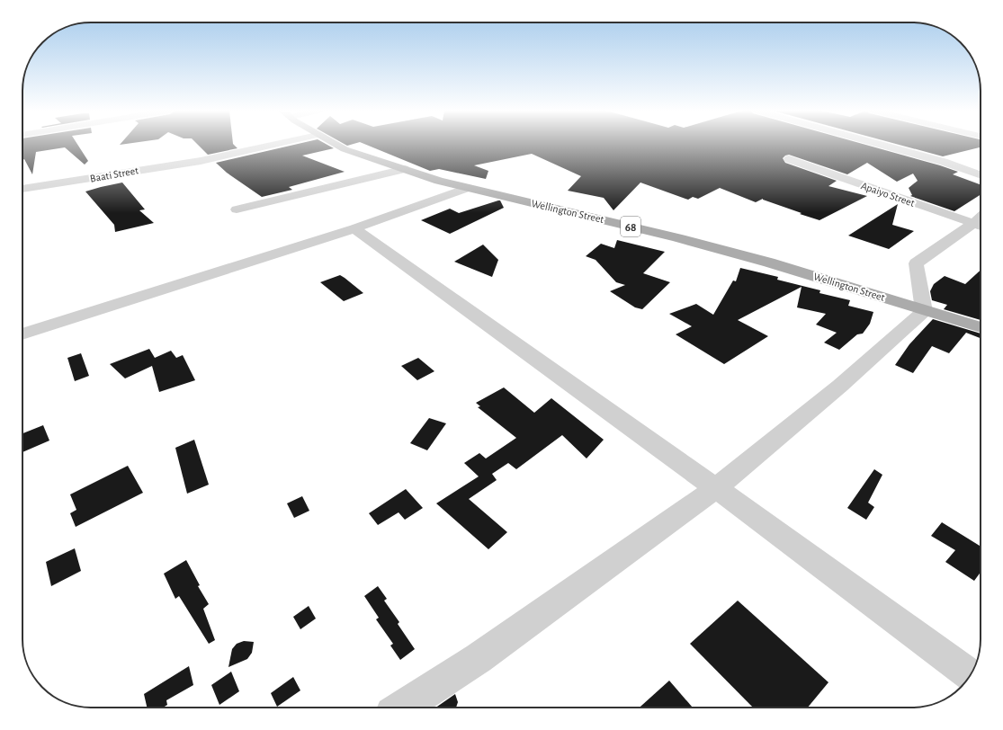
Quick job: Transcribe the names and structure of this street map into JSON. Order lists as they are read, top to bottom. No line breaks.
{"streets":{"main road":["Wellington Street","68"],"street":["Baati Street","Apaiyo Street"]}}
